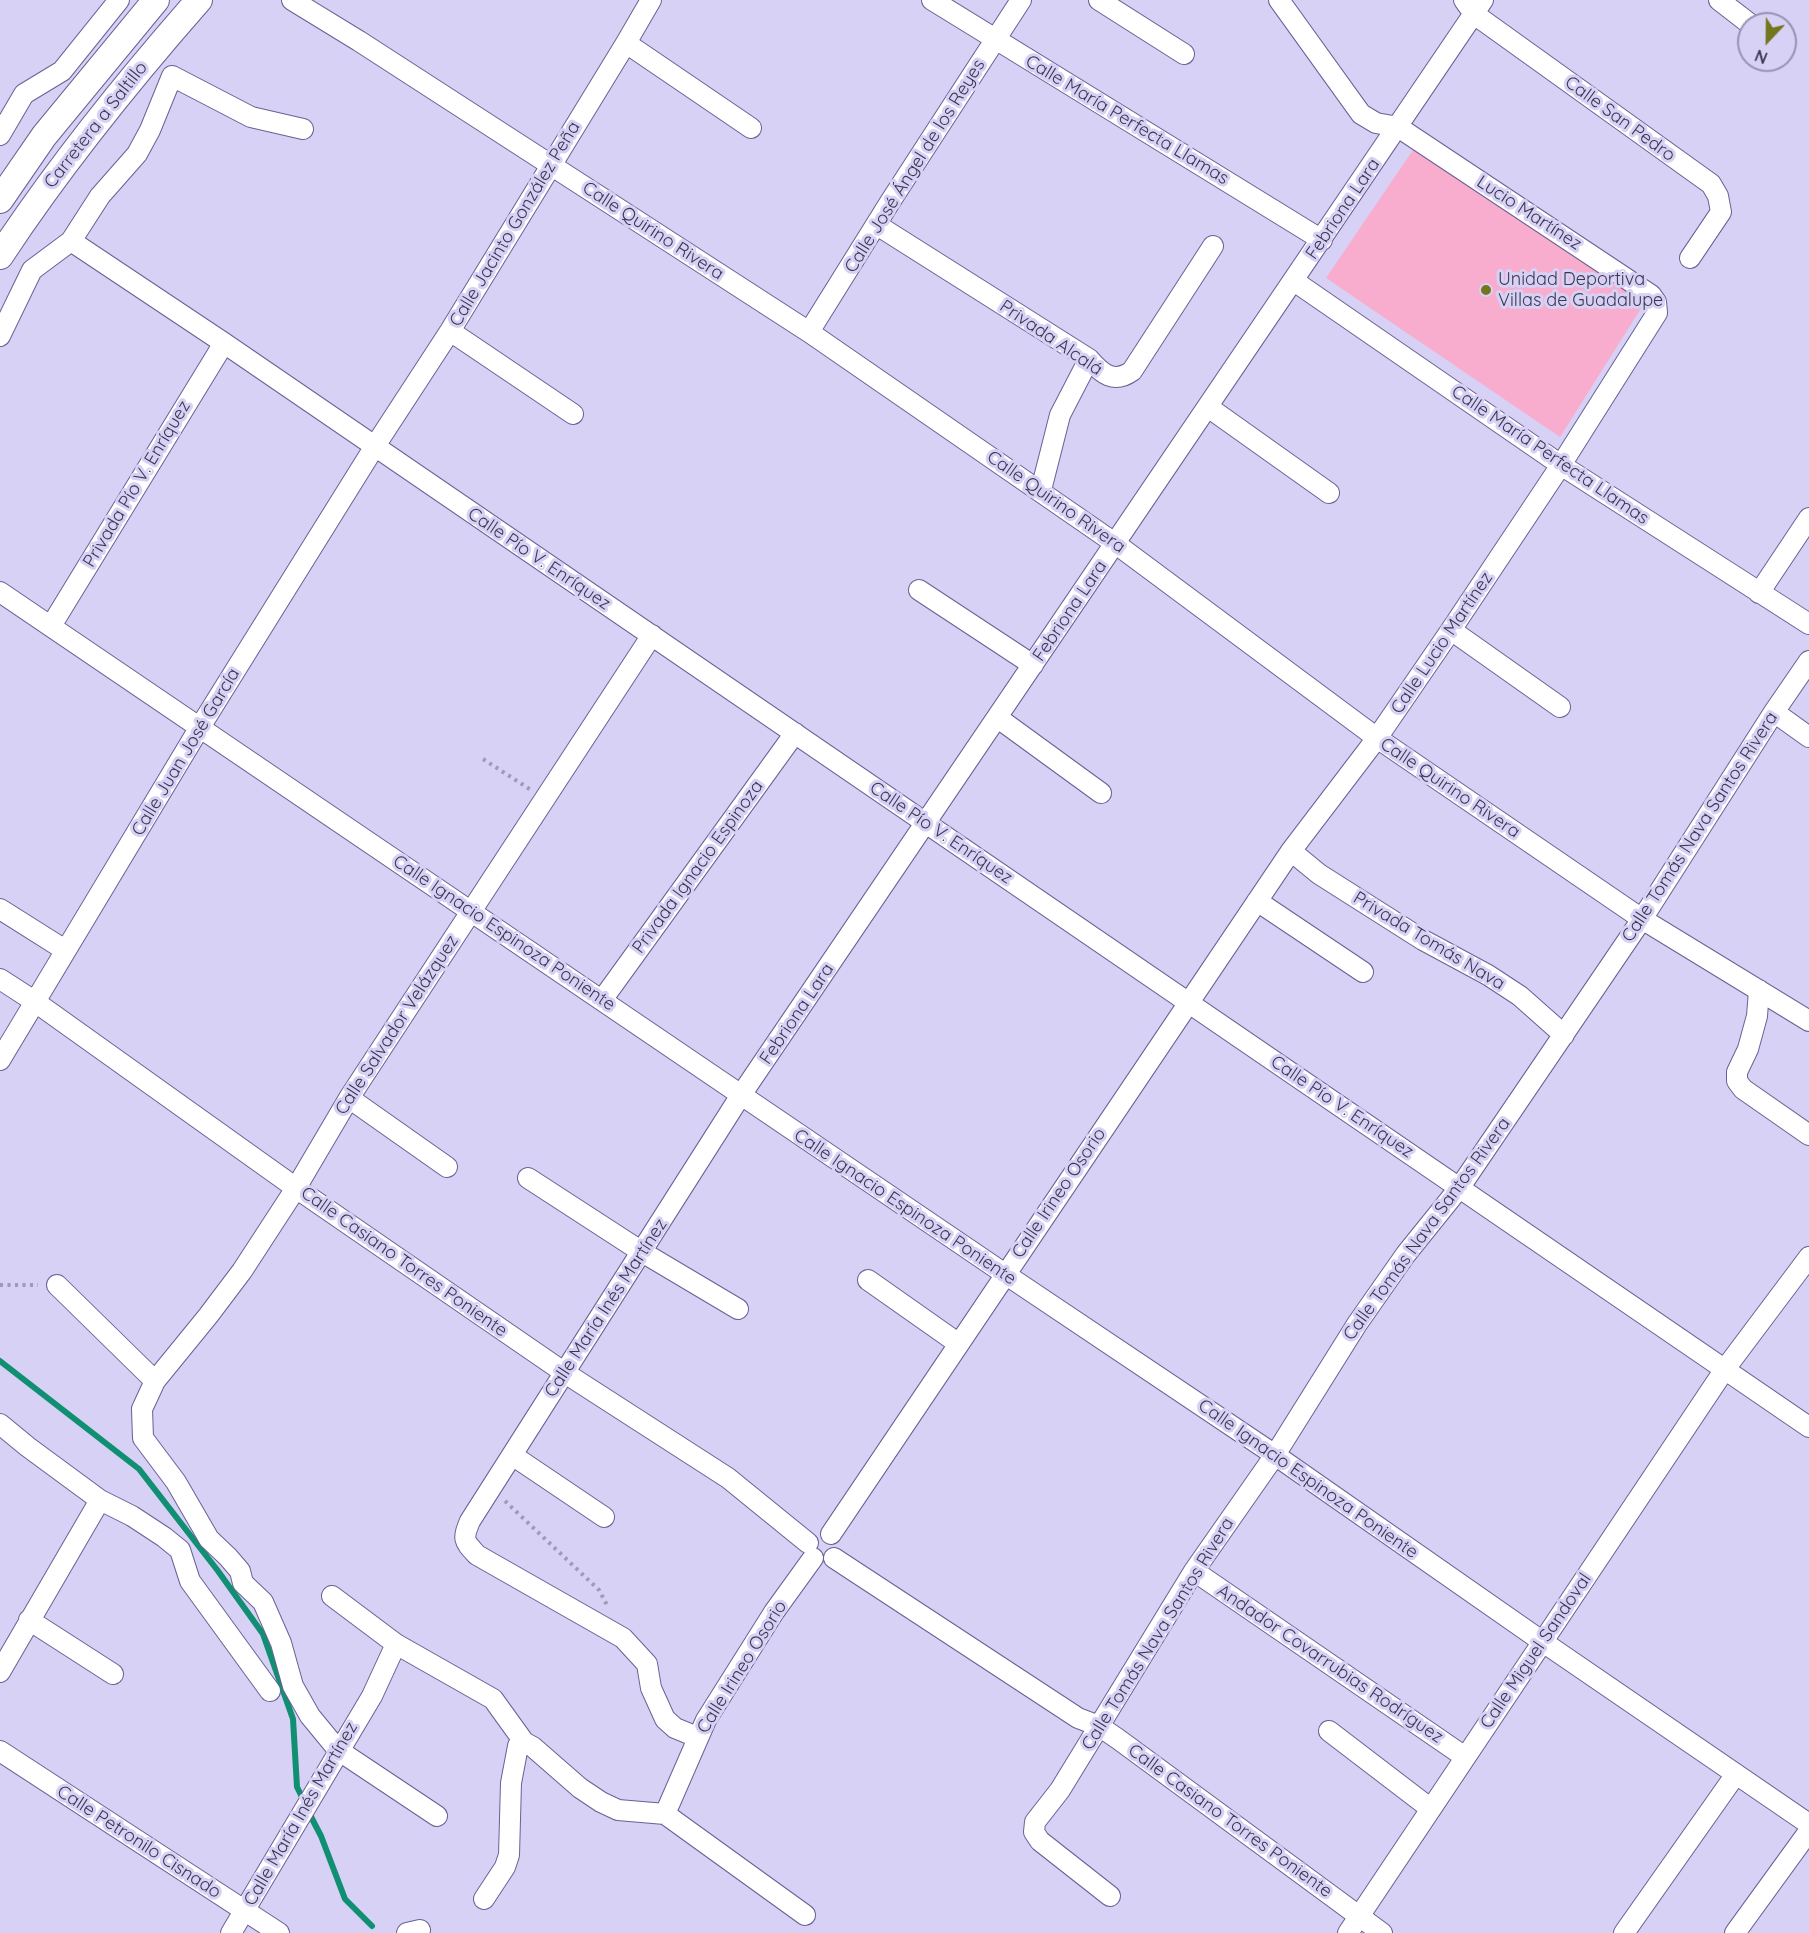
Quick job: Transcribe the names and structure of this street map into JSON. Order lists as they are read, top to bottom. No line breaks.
{"streets":{"main road":["Carretera a Saltillo"],"street":["Calle San Pedro","Calle María Perfecta Llamas","Calle José Ángel de los Reyes","Febriona Lara","Lucio Martínez","Calle Jacinto González Peña","Calle Quirino Rivera","Privada Alcalá","Privada Pío V. Enríquez","Calle Pío V. Enríquez","Calle Lucio Martínez","Calle Juan José García","Calle Tomás Nava Santos Rivera","Privada Ignacio Espinoza","Calle Ignacio Espinoza Poniente","Privada Tomás Nava","Calle Salvador Velázquez","Calle Irineo Osorio","Calle Casiano Torres Poniente","Calle María Inés Martínez","Calle Miguel Sandoval","Andador Covarrubias Rodríguez","Calle Petronilo Cisnado"]},"crossings":[["Calle San Pedro","Febriona Lara"],["Calle María Perfecta Llamas","Calle José Ángel de los Reyes"],["Calle María Perfecta Llamas","Febriona Lara"],["Calle María Perfecta Llamas","Calle Lucio Martínez"],["Calle José Ángel de los Reyes","Calle Quirino Rivera"],["Calle José Ángel de los Reyes","Privada Alcalá"],["Febriona Lara","Lucio Martínez"],["Febriona Lara","Calle Quirino Rivera"],["Febriona Lara","Calle Pío V. Enríquez"],["Febriona Lara","Calle Ignacio Espinoza Poniente"],["Febriona Lara","Calle María Inés Martínez"],["Lucio Martínez","Calle Lucio Martínez"],["Calle Jacinto González Peña","Calle Quirino Rivera"],["Calle Jacinto González Peña","Calle Pío V. Enríquez"],["Calle Jacinto González Peña","Calle Juan José García"],["Calle Quirino Rivera","Calle Lucio Martínez"],["Calle Quirino Rivera","Calle Tomás Nava Santos Rivera"],["Privada Pío V. Enríquez","Calle Pío V. Enríquez"],["Privada Pío V. Enríquez","Calle Ignacio Espinoza Poniente"],["Calle Pío V. Enríquez","Calle Lucio Martínez"],["Calle Pío V. Enríquez","Calle Juan José García"],["Calle Pío V. Enríquez","Calle Tomás Nava Santos Rivera"],["Calle Pío V. Enríquez","Privada Ignacio Espinoza"],["Calle Pío V. Enríquez","Calle Salvador Velázquez"],["Calle Pío V. Enríquez","Calle Irineo Osorio"],["Calle Pío V. Enríquez","Calle Miguel Sandoval"],["Calle Lucio Martínez","Privada Tomás Nava"],["Calle Lucio Martínez","Calle Irineo Osorio"],["Calle Juan José García","Calle Ignacio Espinoza Poniente"],["Calle Juan José García","Calle Casiano Torres Poniente"],["Calle Tomás Nava Santos Rivera","Calle Ignacio Espinoza Poniente"],["Calle Tomás Nava Santos Rivera","Privada Tomás Nava"],["Calle Tomás Nava Santos Rivera","Calle Casiano Torres Poniente"],["Calle Tomás Nava Santos Rivera","Andador Covarrubias Rodríguez"],["Privada Ignacio Espinoza","Calle Ignacio Espinoza Poniente"],["Calle Ignacio Espinoza Poniente","Calle Salvador Velázquez"],["Calle Ignacio Espinoza Poniente","Calle Irineo Osorio"],["Calle Ignacio Espinoza Poniente","Calle María Inés Martínez"],["Calle Ignacio Espinoza Poniente","Calle Miguel Sandoval"],["Calle Salvador Velázquez","Calle Casiano Torres Poniente"],["Calle Irineo Osorio","Calle Casiano Torres Poniente"],["Calle Casiano Torres Poniente","Calle María Inés Martínez"],["Calle Casiano Torres Poniente","Calle Miguel Sandoval"],["Calle María Inés Martínez","Calle Petronilo Cisnado"],["Calle Miguel Sandoval","Andador Covarrubias Rodríguez"]],"places":["Unidad Deportiva Villas de Guadalupe"],"north":"bottom"}
